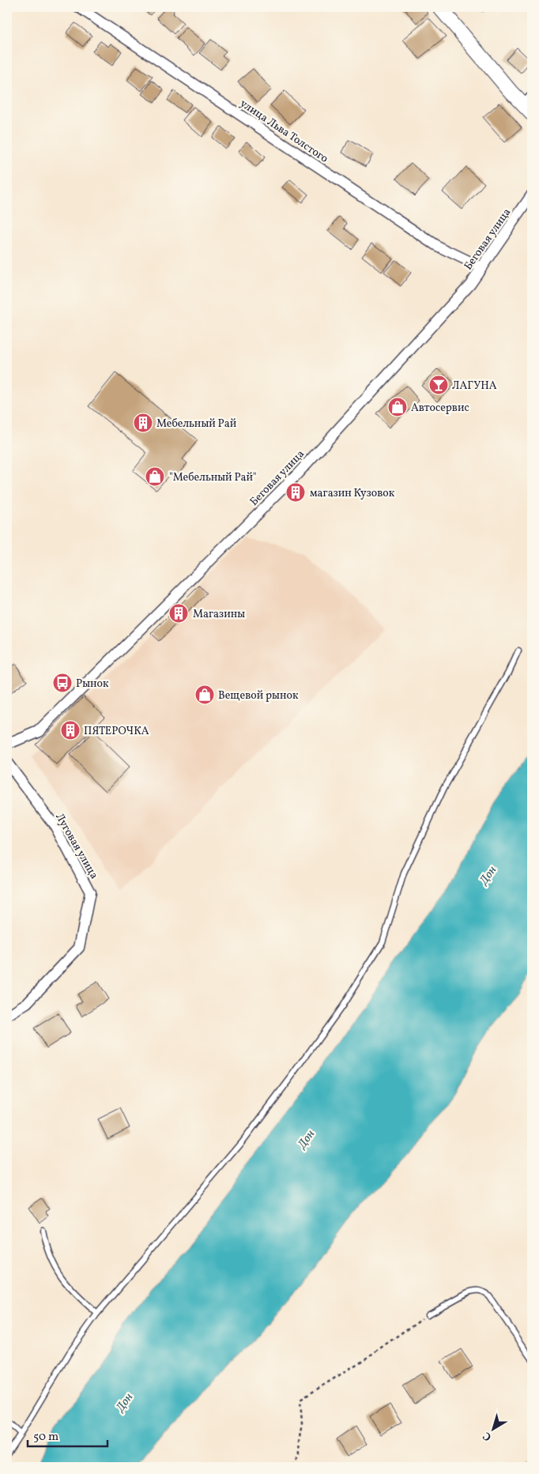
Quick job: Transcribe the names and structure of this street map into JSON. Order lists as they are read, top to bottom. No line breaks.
{"streets":{"street":["улица Льва Толстого","Беговая улица","Луговая улица"]},"crossings":[["улица Льва Толстого","Беговая улица"]],"water":["Дон"],"places":{"bar":["ЛАГУНА"],"shop":["Автосервис","\"Мебельный Рай\"","Вещевой рынок"],"building":["Мебельный Рай","магазин Кузовок","Магазины","ПЯТЕРОЧКА"],"bus stop":["Рынок"]},"scale_bar":"50 m","north":"bottom left"}
